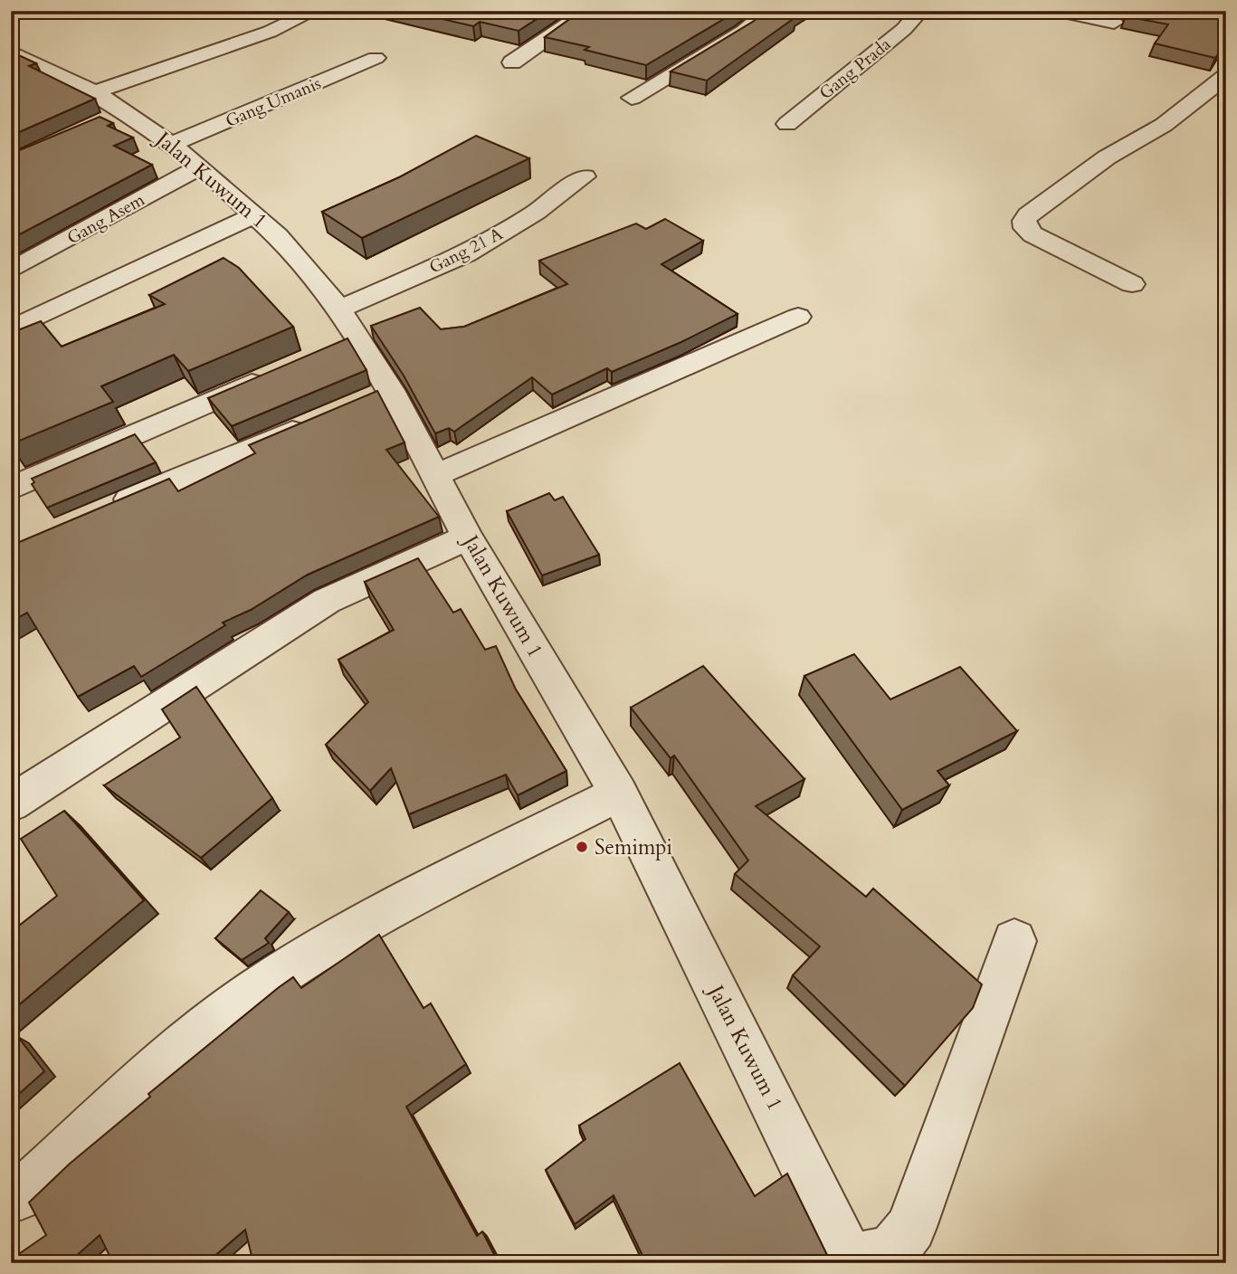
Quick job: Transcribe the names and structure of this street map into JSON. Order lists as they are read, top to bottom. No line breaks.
{"streets":{"street":["Gang Prada","Gang Umanis","Jalan Kuwum 1","Gang Asem","Gang 21 A"]},"crossings":[["Gang Umanis","Jalan Kuwum 1"],["Jalan Kuwum 1","Gang Asem"],["Jalan Kuwum 1","Gang 21 A"]],"places":["Semimpi"]}
